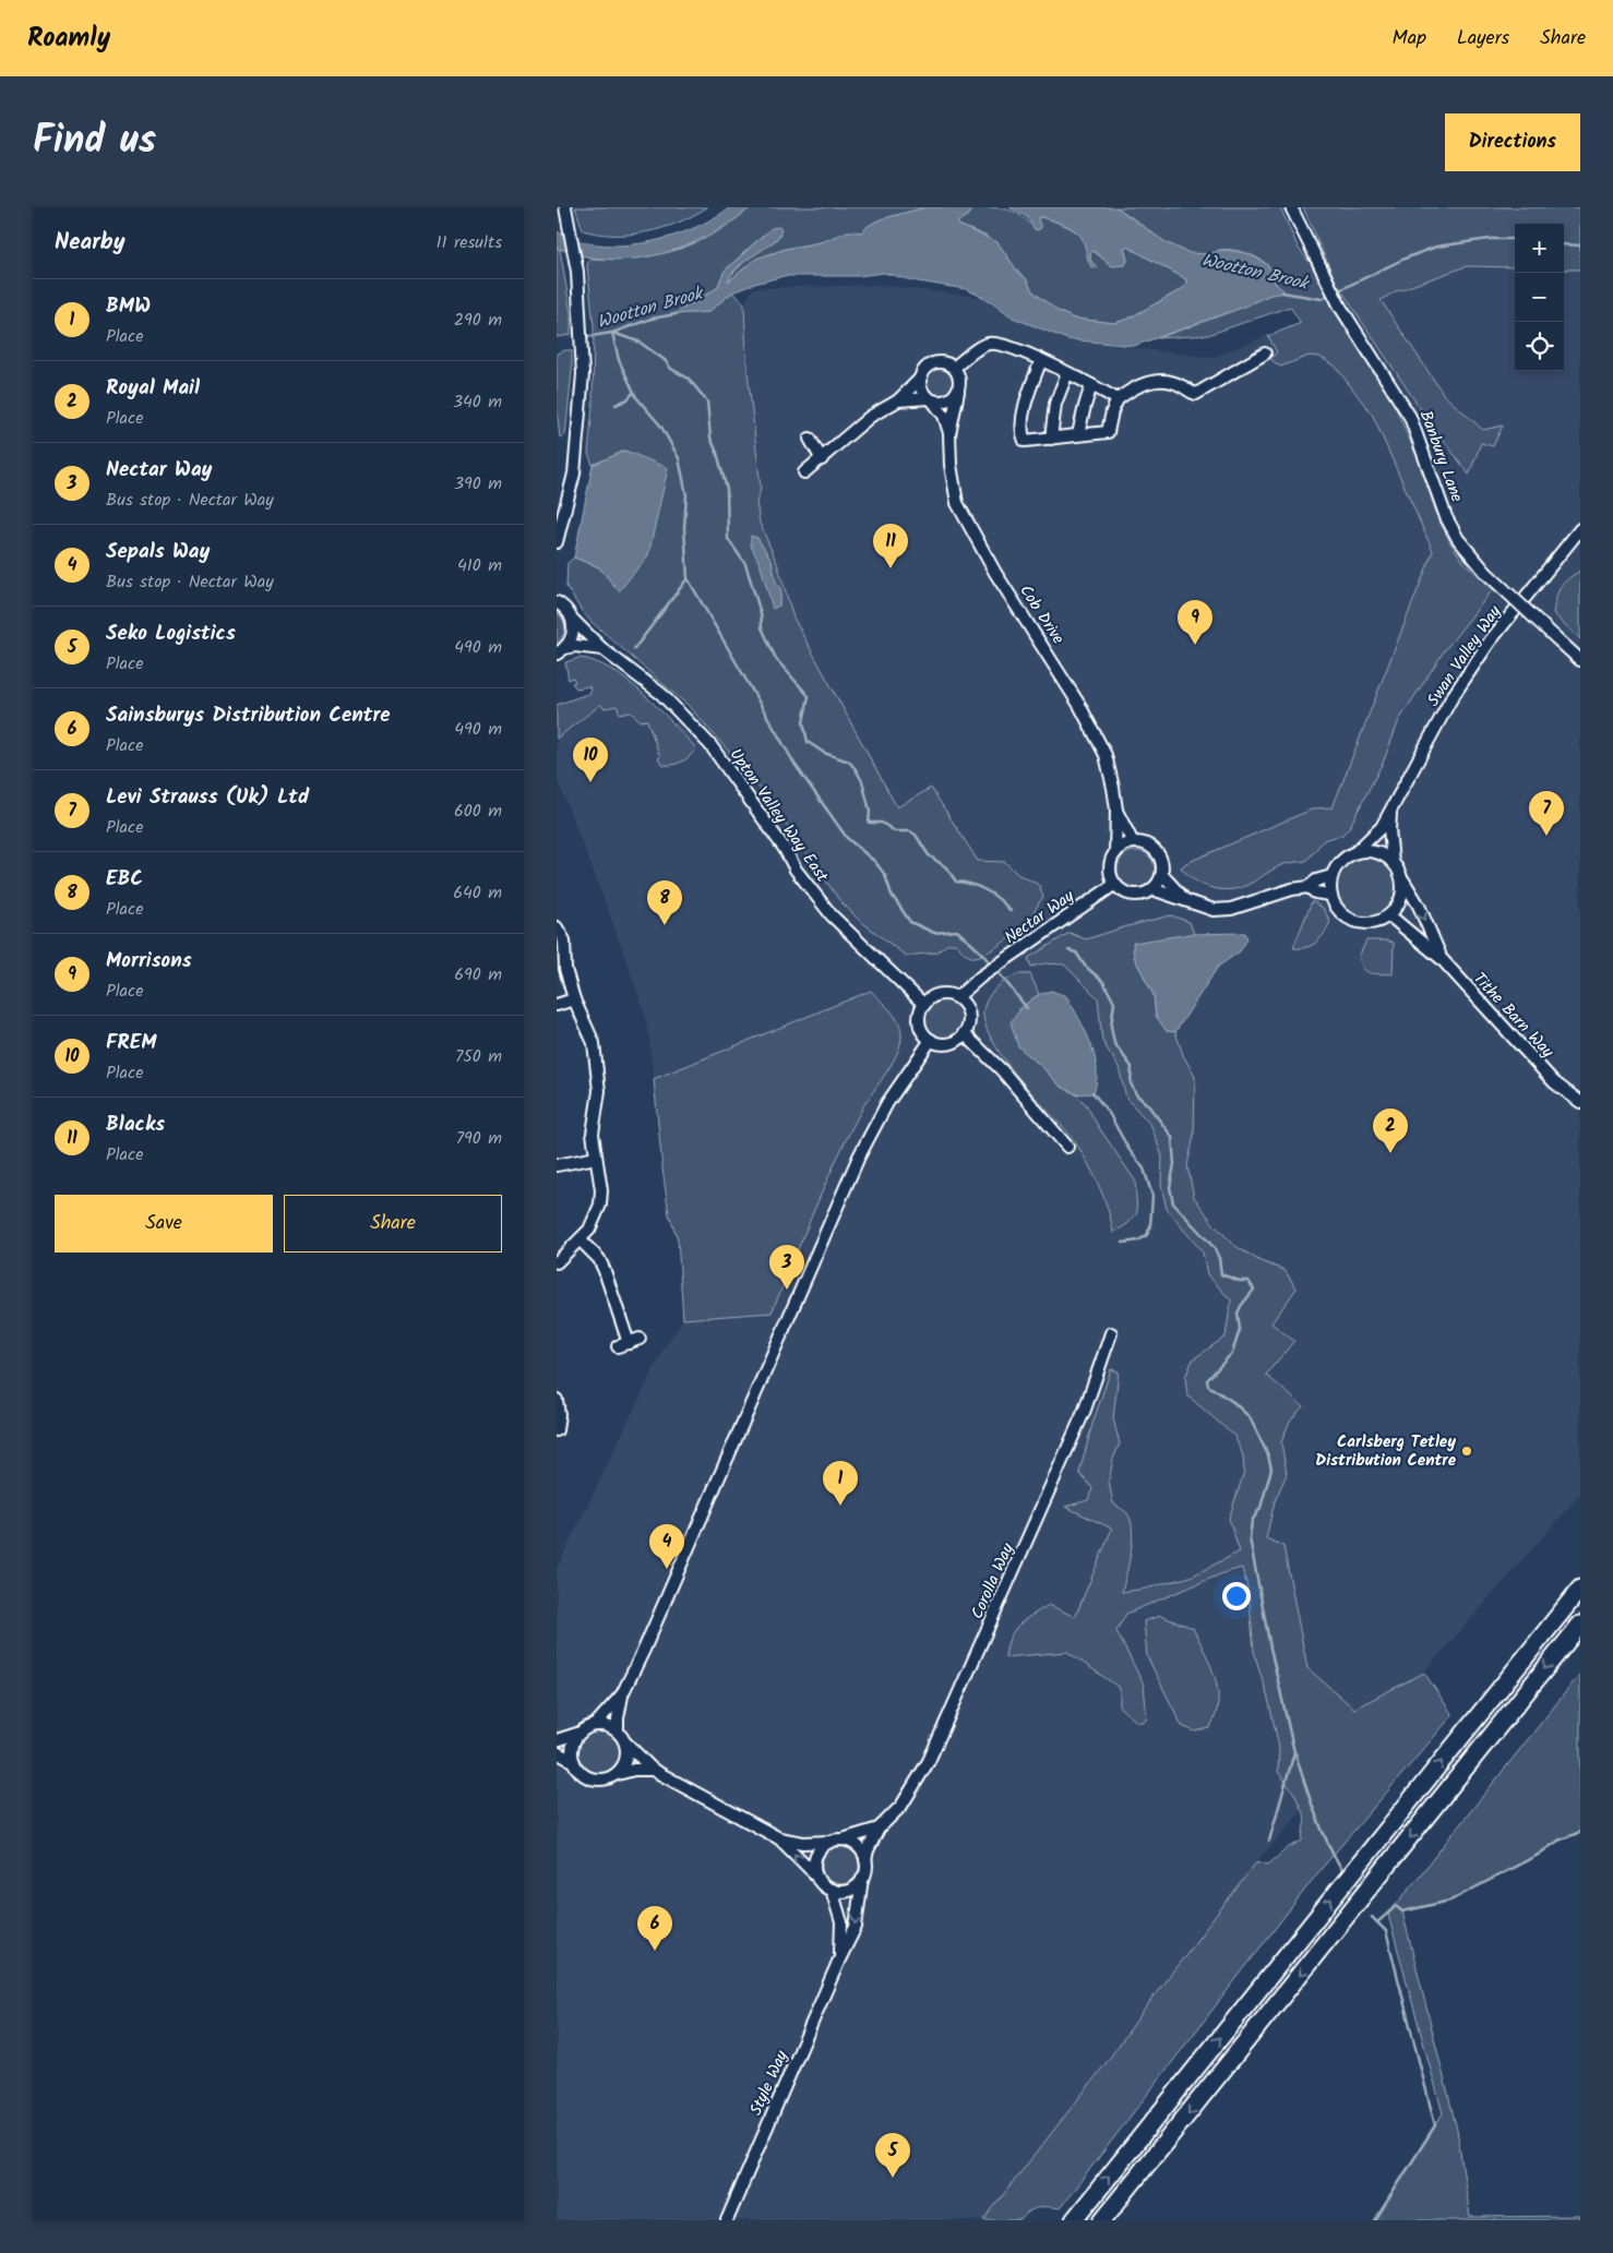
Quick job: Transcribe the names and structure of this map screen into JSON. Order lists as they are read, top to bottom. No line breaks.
{"streets":{"street":["Banbury Lane","Cob Drive","Swan Valley Way","Upton Valley Way East","Nectar Way","Tithe Barn Way","Corolla Way","Style Way"]},"crossings":[["Cob Drive","Nectar Way"],["Swan Valley Way","Tithe Barn Way"],["Upton Valley Way East","Nectar Way"],["Corolla Way","Style Way"]],"water":["Wootton Brook"],"places":["Carlsberg Tetley Distribution Centre"],"page":{"header":"Roamly","nav":["Map","Layers","Share"],"title":"Find us","buttons":["Directions",["Save","Share"]],"heading":["Nearby","11 results"],"map_buttons":["+","−"],"list":[{"mark":"1","name":"BMW","note":"Place","value":"290 m"},{"mark":"2","name":"Royal Mail","note":"Place","value":"340 m"},{"mark":"3","name":"Nectar Way","note":"Bus stop · Nectar Way","value":"390 m"},{"mark":"4","name":"Sepals Way","note":"Bus stop · Nectar Way","value":"410 m"},{"mark":"5","name":"Seko Logistics","note":"Place","value":"490 m"},{"mark":"6","name":"Sainsburys Distribution Centre","note":"Place","value":"490 m"},{"mark":"7","name":"Levi Strauss (Uk) Ltd","note":"Place","value":"600 m"},{"mark":"8","name":"EBC","note":"Place","value":"640 m"},{"mark":"9","name":"Morrisons","note":"Place","value":"690 m"},{"mark":"10","name":"FREM","note":"Place","value":"750 m"},{"mark":"11","name":"Blacks","note":"Place","value":"790 m"}],"pins":["11","9","10","7","8","2","3","1","4","6","5"]}}
